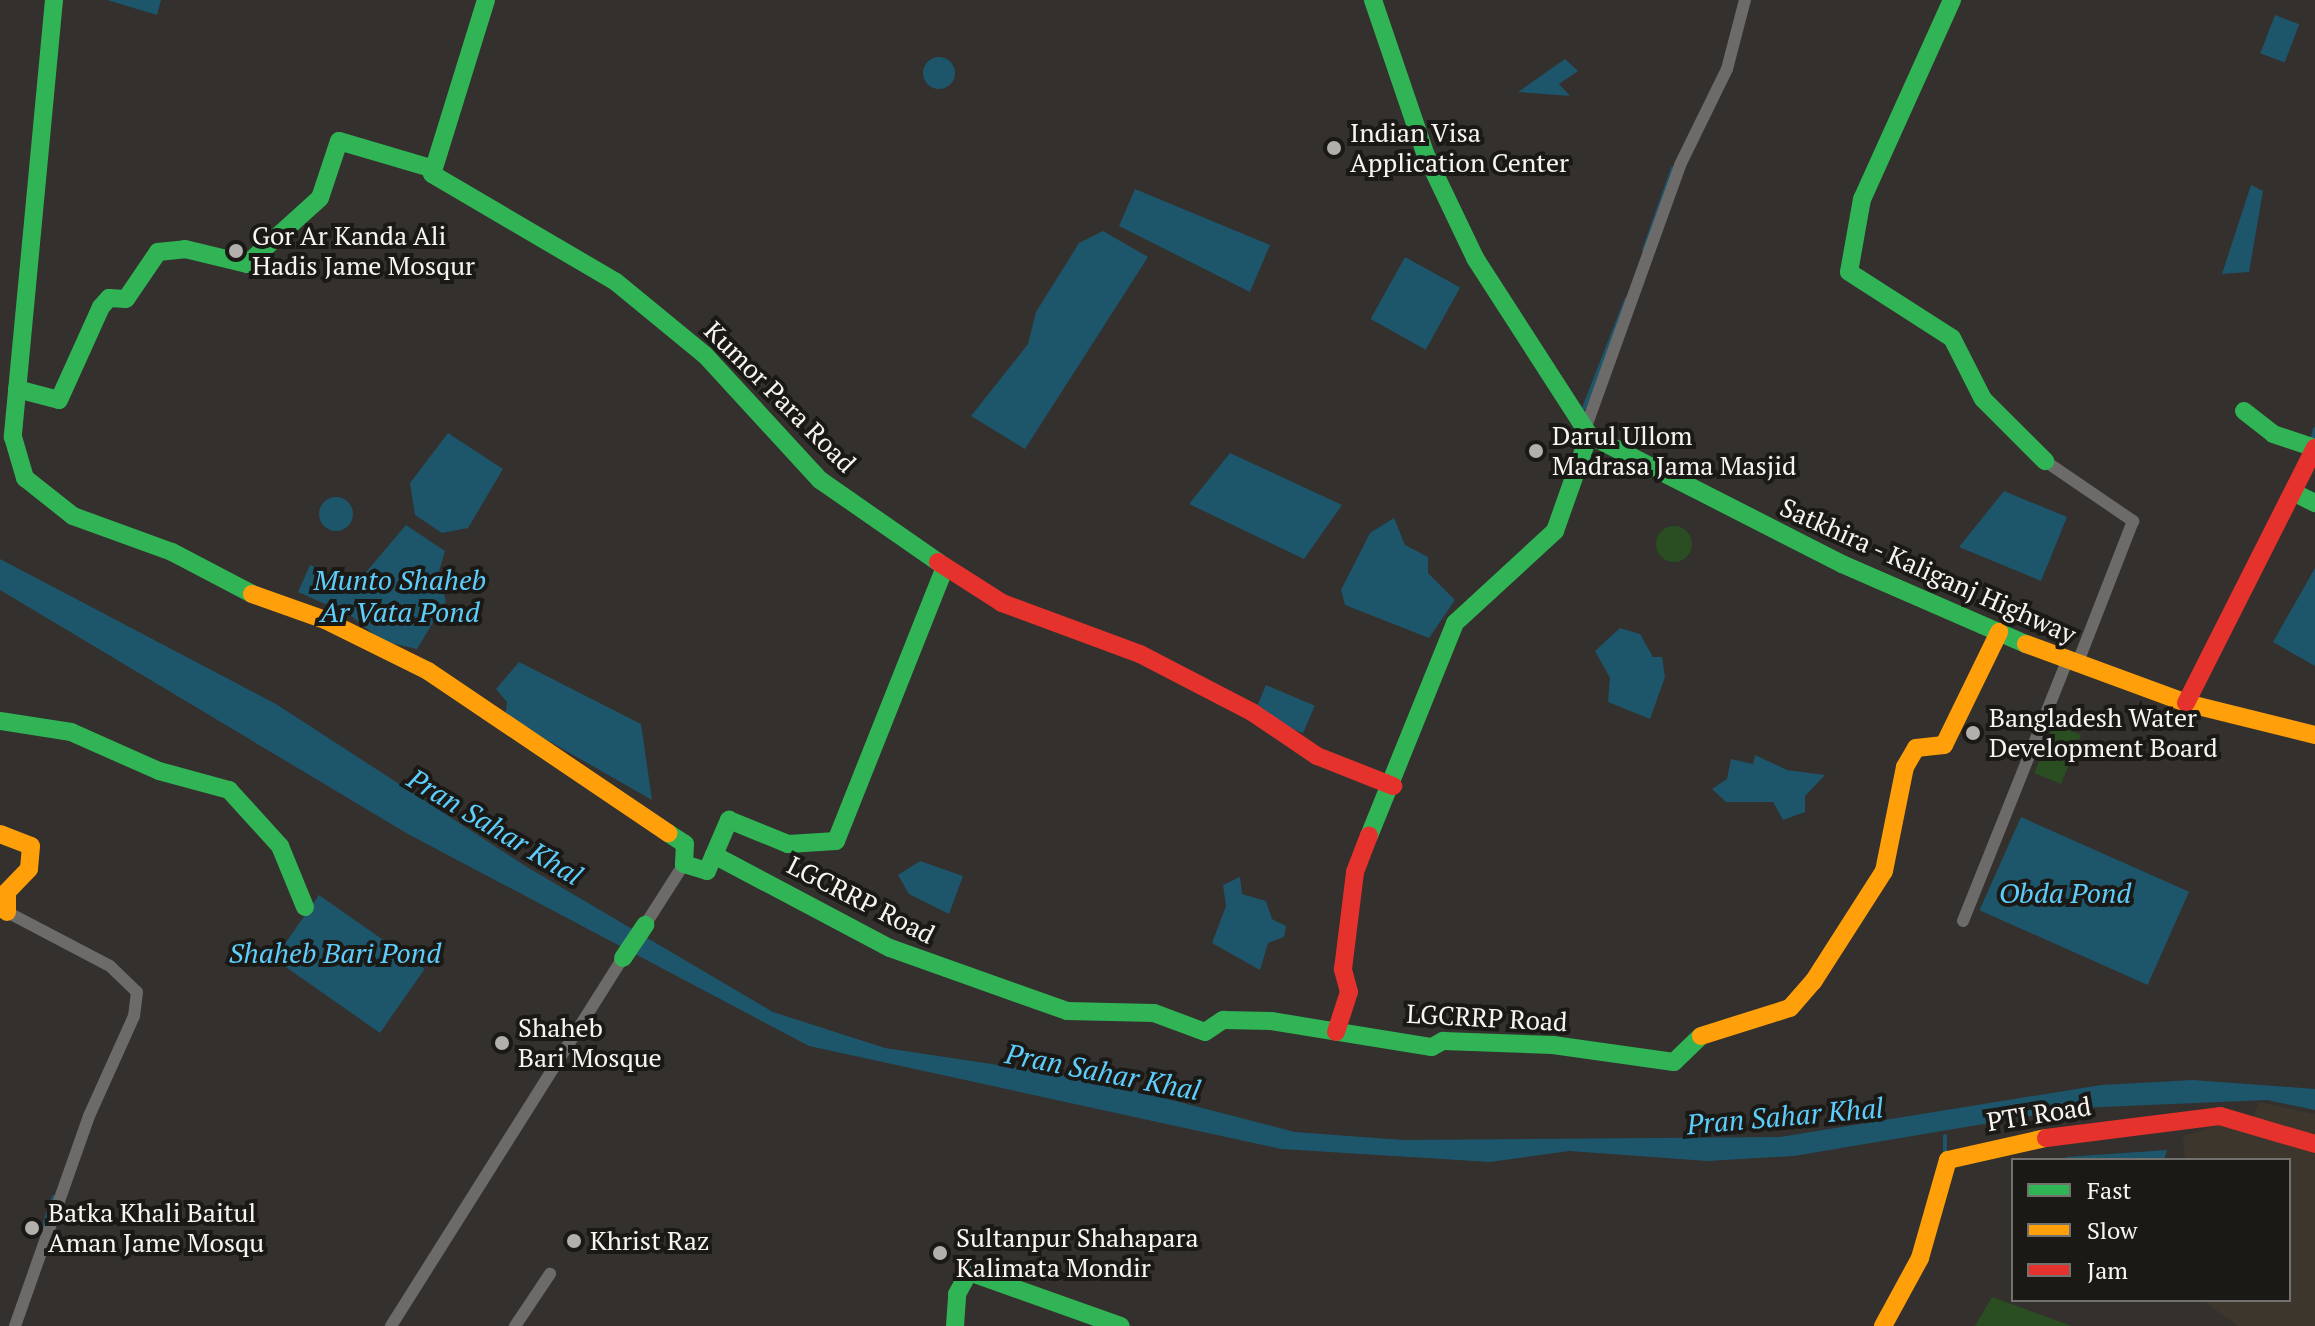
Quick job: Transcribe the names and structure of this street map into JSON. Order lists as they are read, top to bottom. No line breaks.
{"streets":{"main road":["Kumor Para Road","Satkhira - Kaliganj Highway","LGCRRP Road","PTI Road"]},"crossings":[["Satkhira - Kaliganj Highway","LGCRRP Road"]],"water":["Munto Shaheb Ar Vata Pond","Pran Sahar Khal","Obda Pond","Shaheb Bari Pond"],"places":["Indian Visa Application Center","Gor Ar Kanda Ali Hadis Jame Mosqur","Darul Ullom Madrasa Jama Masjid","Bangladesh Water Development Board","Shaheb Bari Mosque","Batka Khali Baitul Aman Jame Mosqu","Khrist Raz","Sultanpur Shahapara Kalimata Mondir"],"legend":["Fast","Slow","Jam"]}
